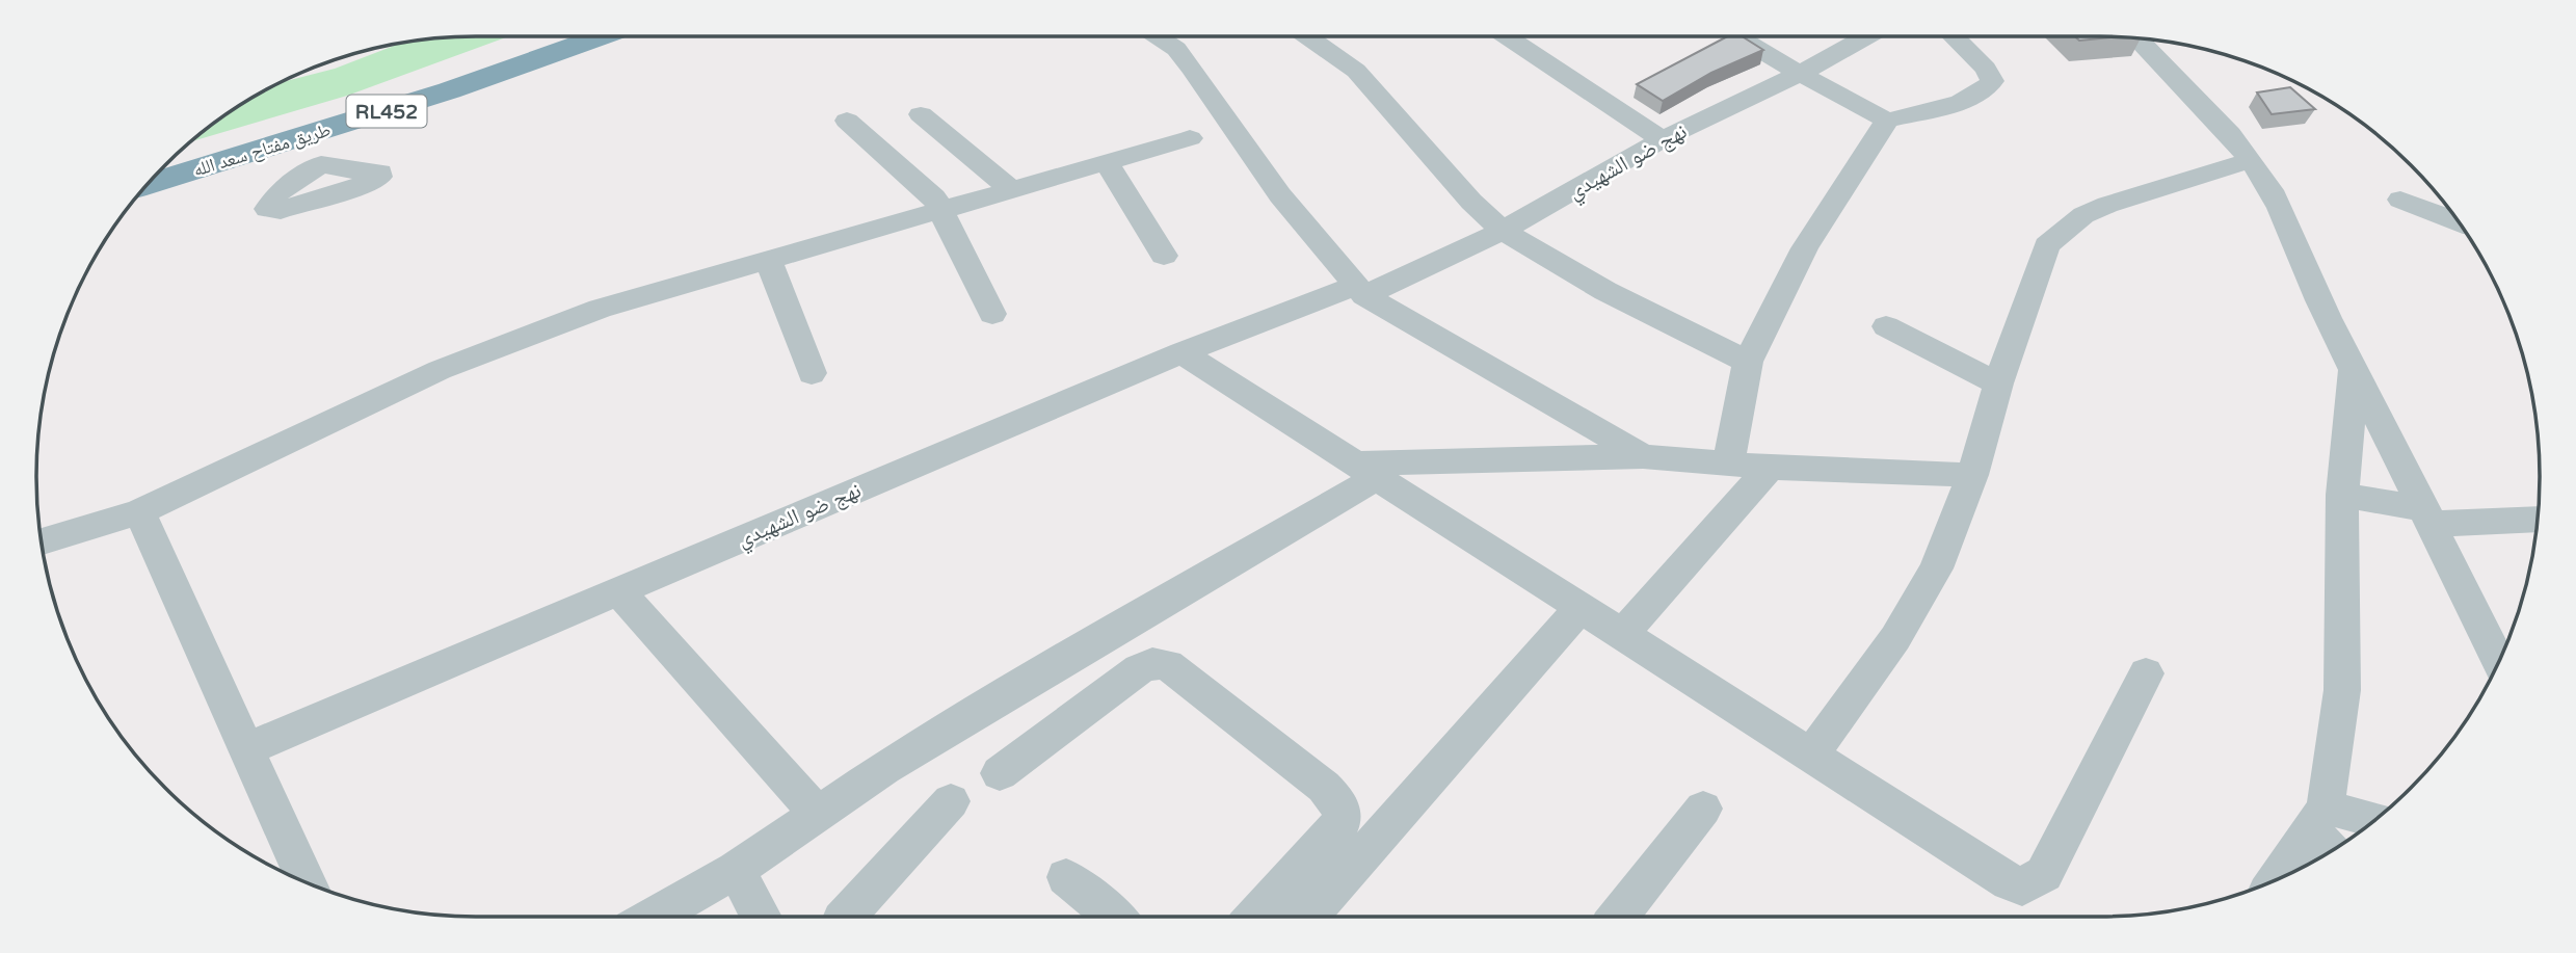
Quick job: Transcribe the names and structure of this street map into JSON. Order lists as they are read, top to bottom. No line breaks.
{"streets":{"highway":["RL452","طريق مفتاح سعد الله"],"street":["نهج ضو الشهيدي"]}}
